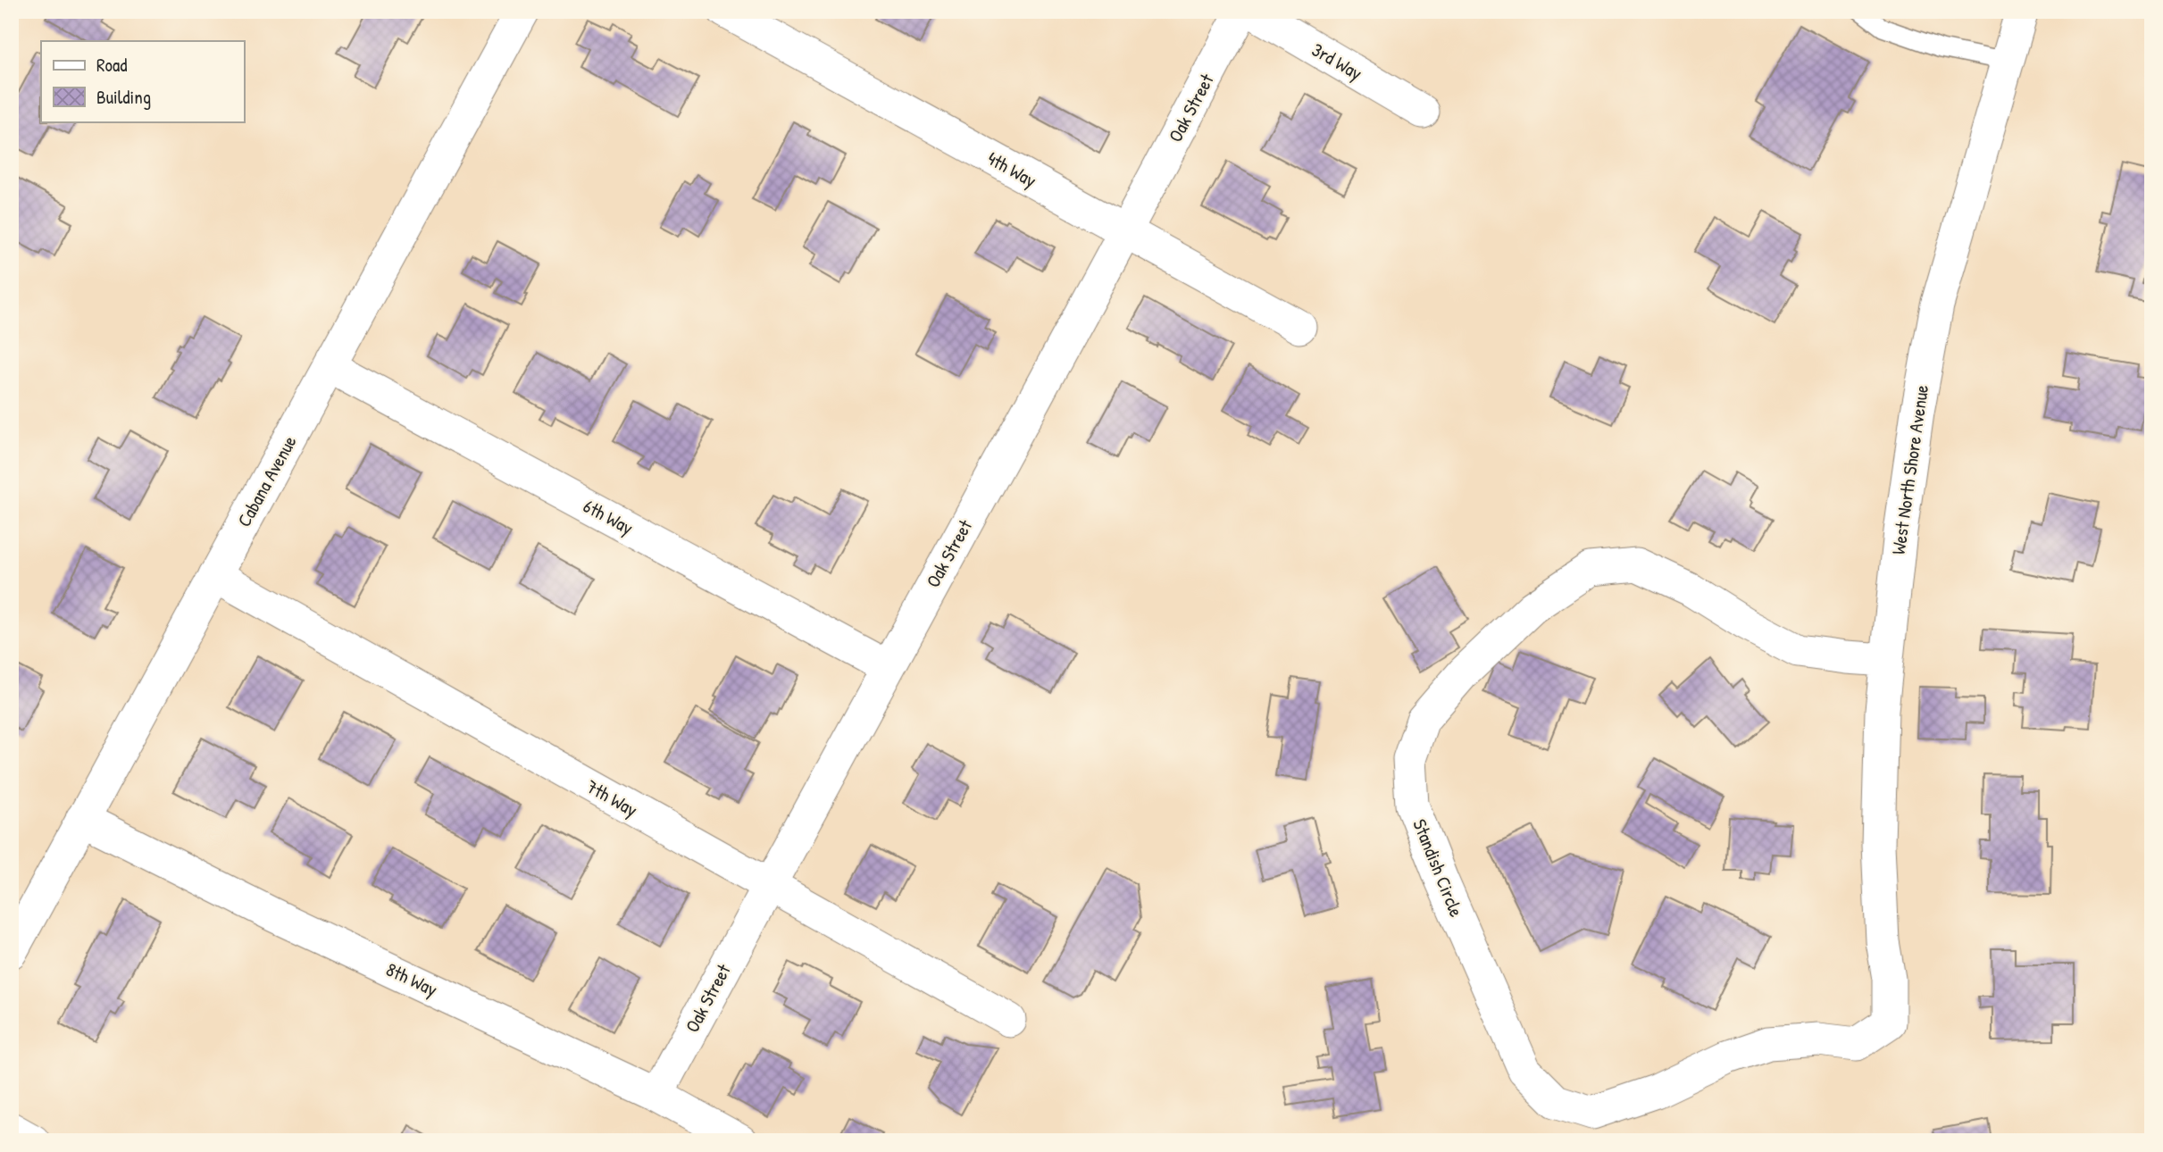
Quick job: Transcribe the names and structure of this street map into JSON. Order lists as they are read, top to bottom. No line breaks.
{"streets":{"street":["3rd Way","Oak Street","4th Way","West North Shore Avenue","Cabana Avenue","6th Way","7th Way","Standish Circle","8th Way"]},"crossings":[["Oak Street","4th Way"],["Oak Street","6th Way"],["Oak Street","7th Way"],["Oak Street","8th Way"],["West North Shore Avenue","Standish Circle"],["Cabana Avenue","6th Way"],["Cabana Avenue","7th Way"],["Cabana Avenue","8th Way"]],"legend":["Road","Building"]}
